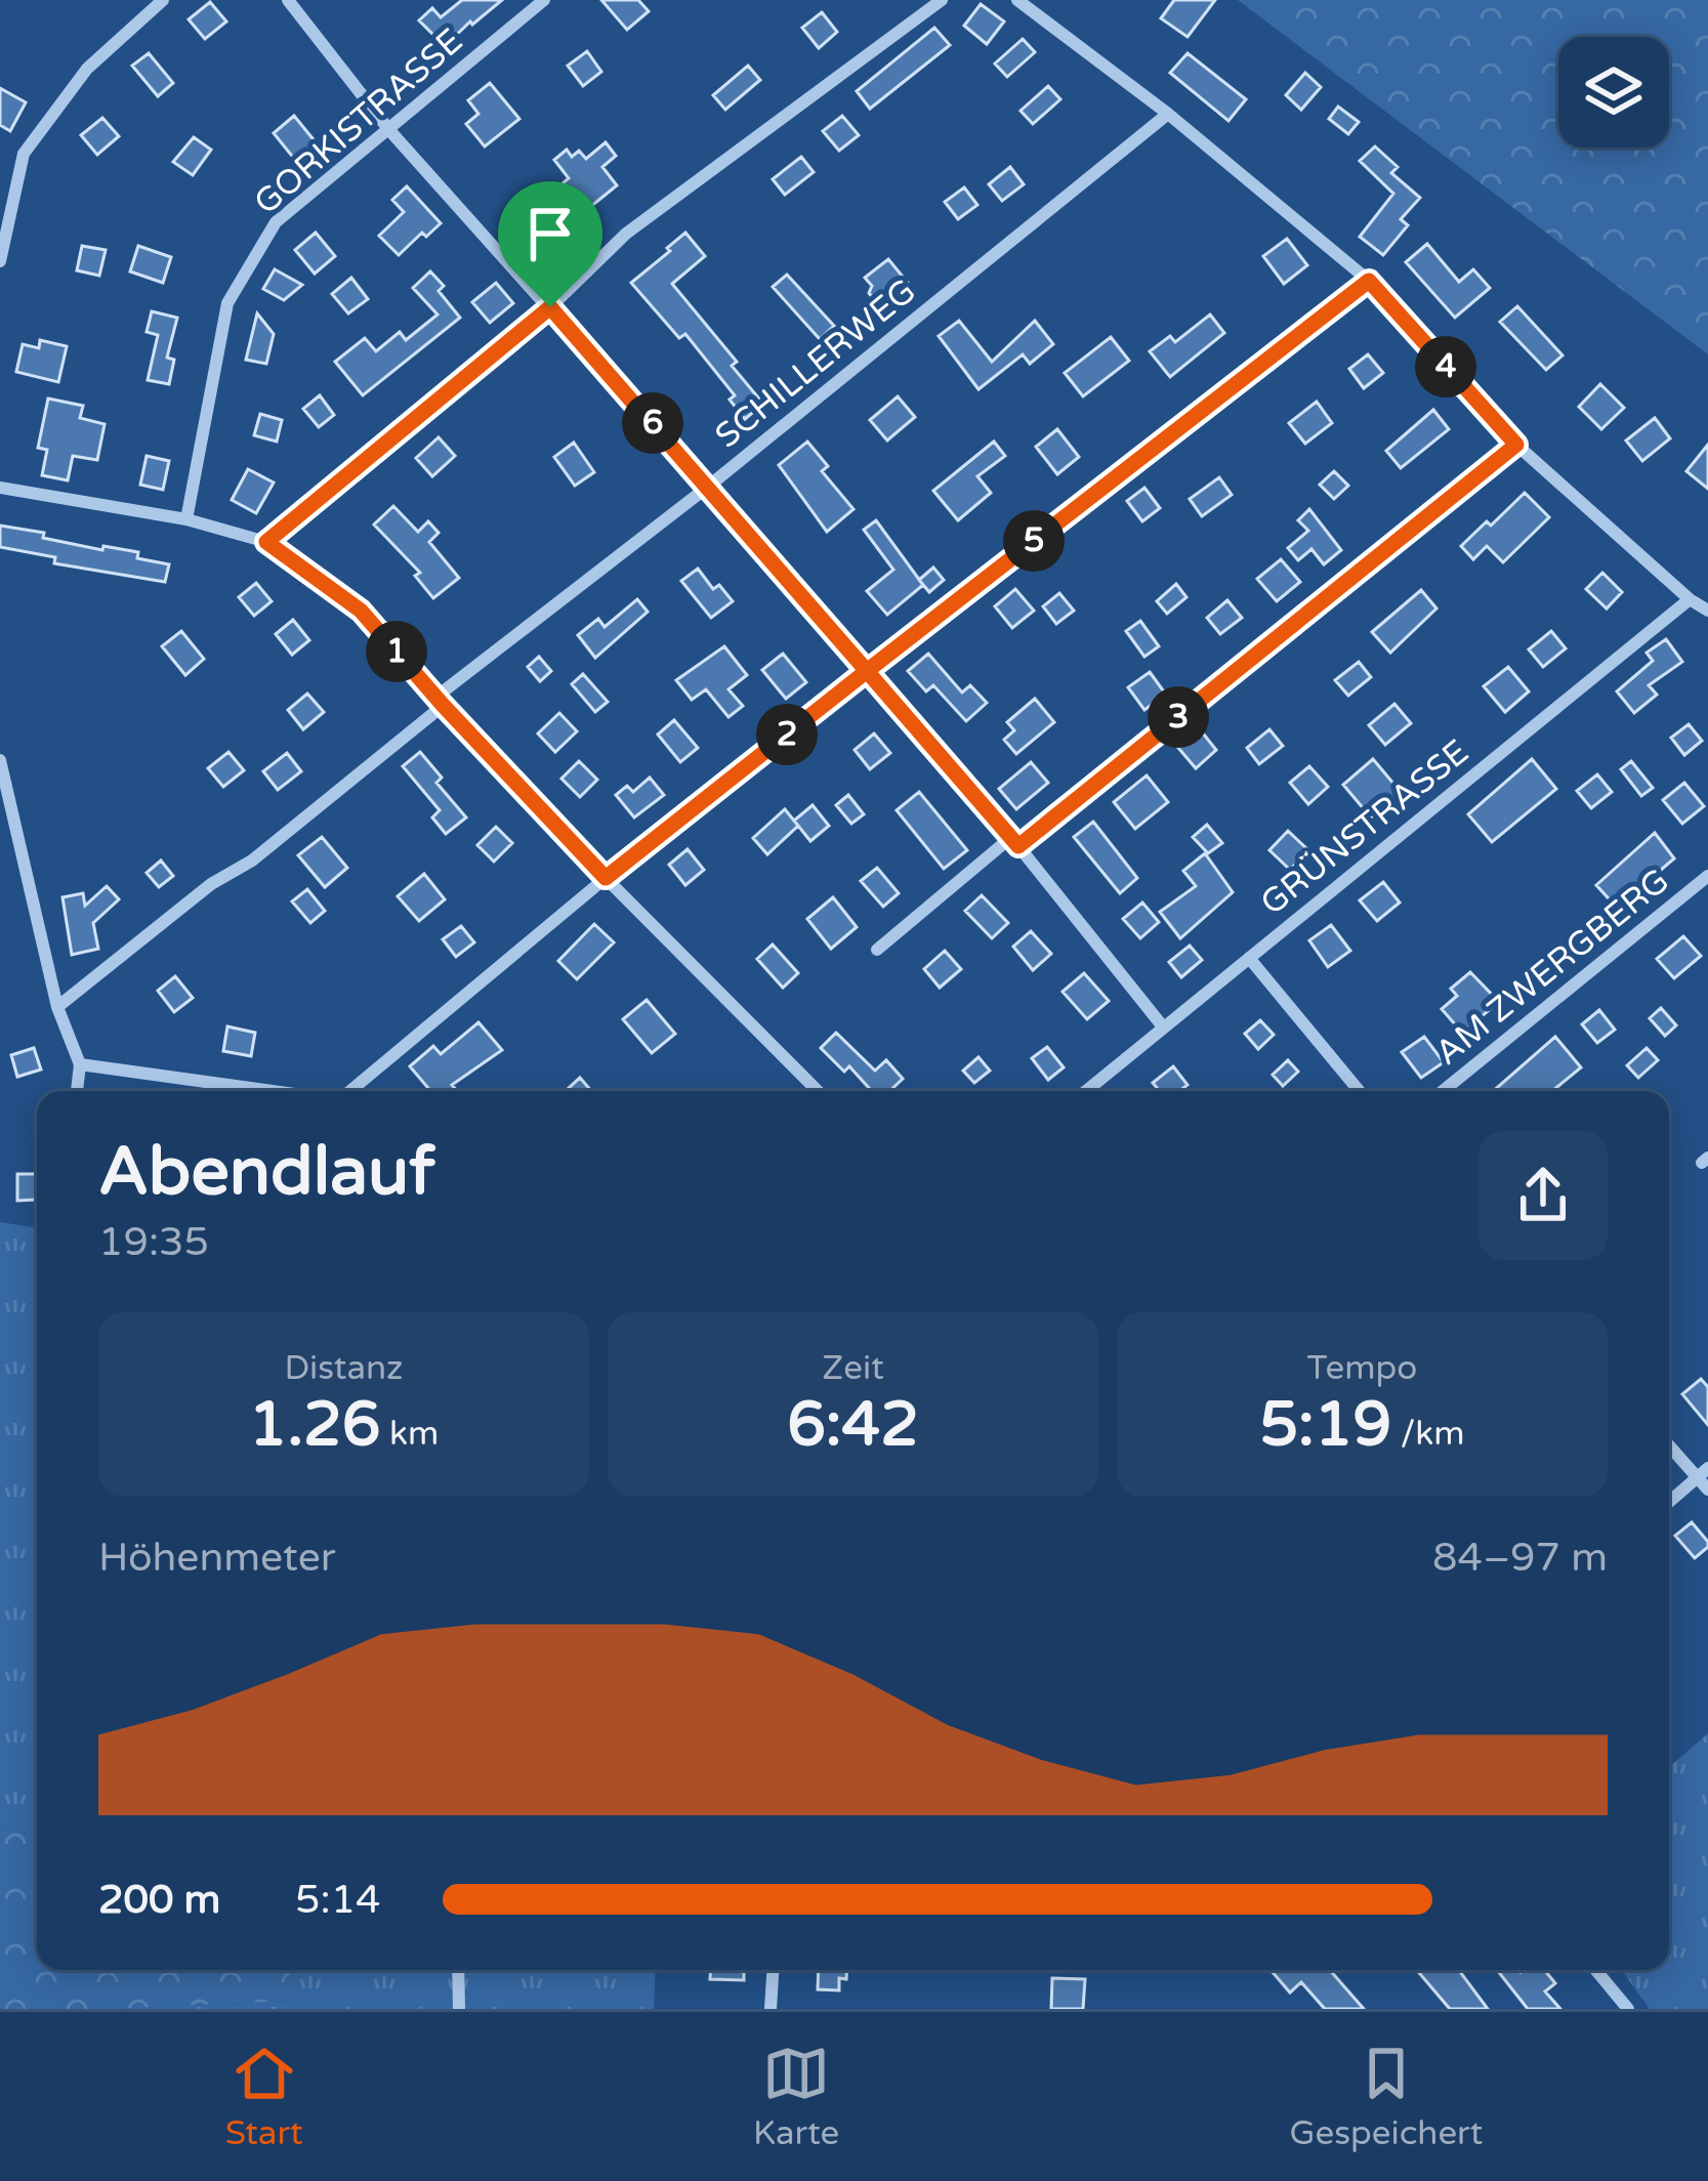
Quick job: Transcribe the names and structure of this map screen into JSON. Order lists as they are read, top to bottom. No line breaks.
{"streets":{"street":["GORKISTRASSE","SCHILLERWEG","GRÜNSTRASSE","AM ZWERGBERG"]},"page":{"pins":["4","6","5","1","3","2"],"heading":["Abendlauf","19:35"],"stats":[["Distanz","1.26 km"],["Zeit","6:42"],["Tempo","5:19 /km"]],"chart":["Höhenmeter","84–97 m"],"list":[{"name":"200 m","note":"5:14"}],"tabs":["Start","Karte","Gespeichert"]}}
